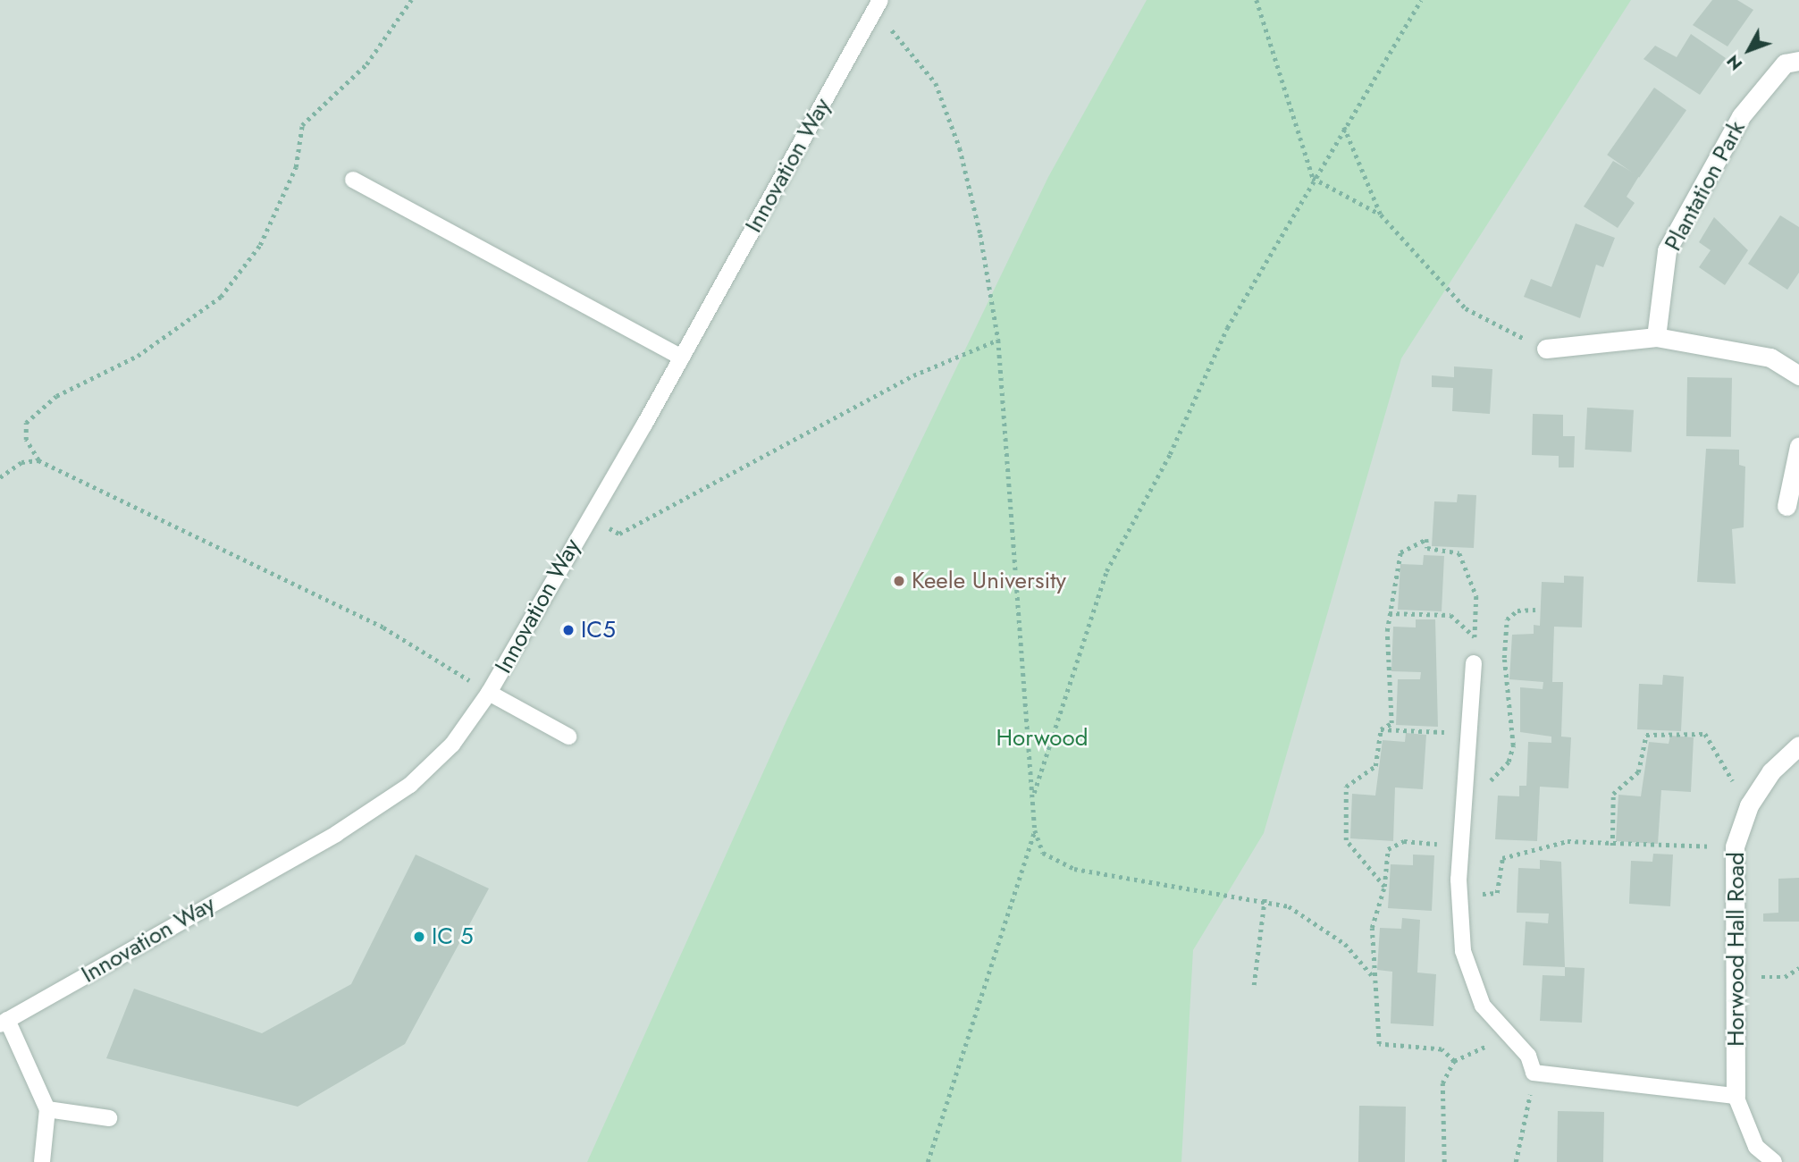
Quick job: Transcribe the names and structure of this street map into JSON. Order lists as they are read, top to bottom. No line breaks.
{"streets":{"street":["Plantation Park","Horwood Hall Road"],"lane":["Innovation Way"]},"parks":["Horwood"],"places":["Keele University","IC5","IC 5"],"north":"bottom left"}
